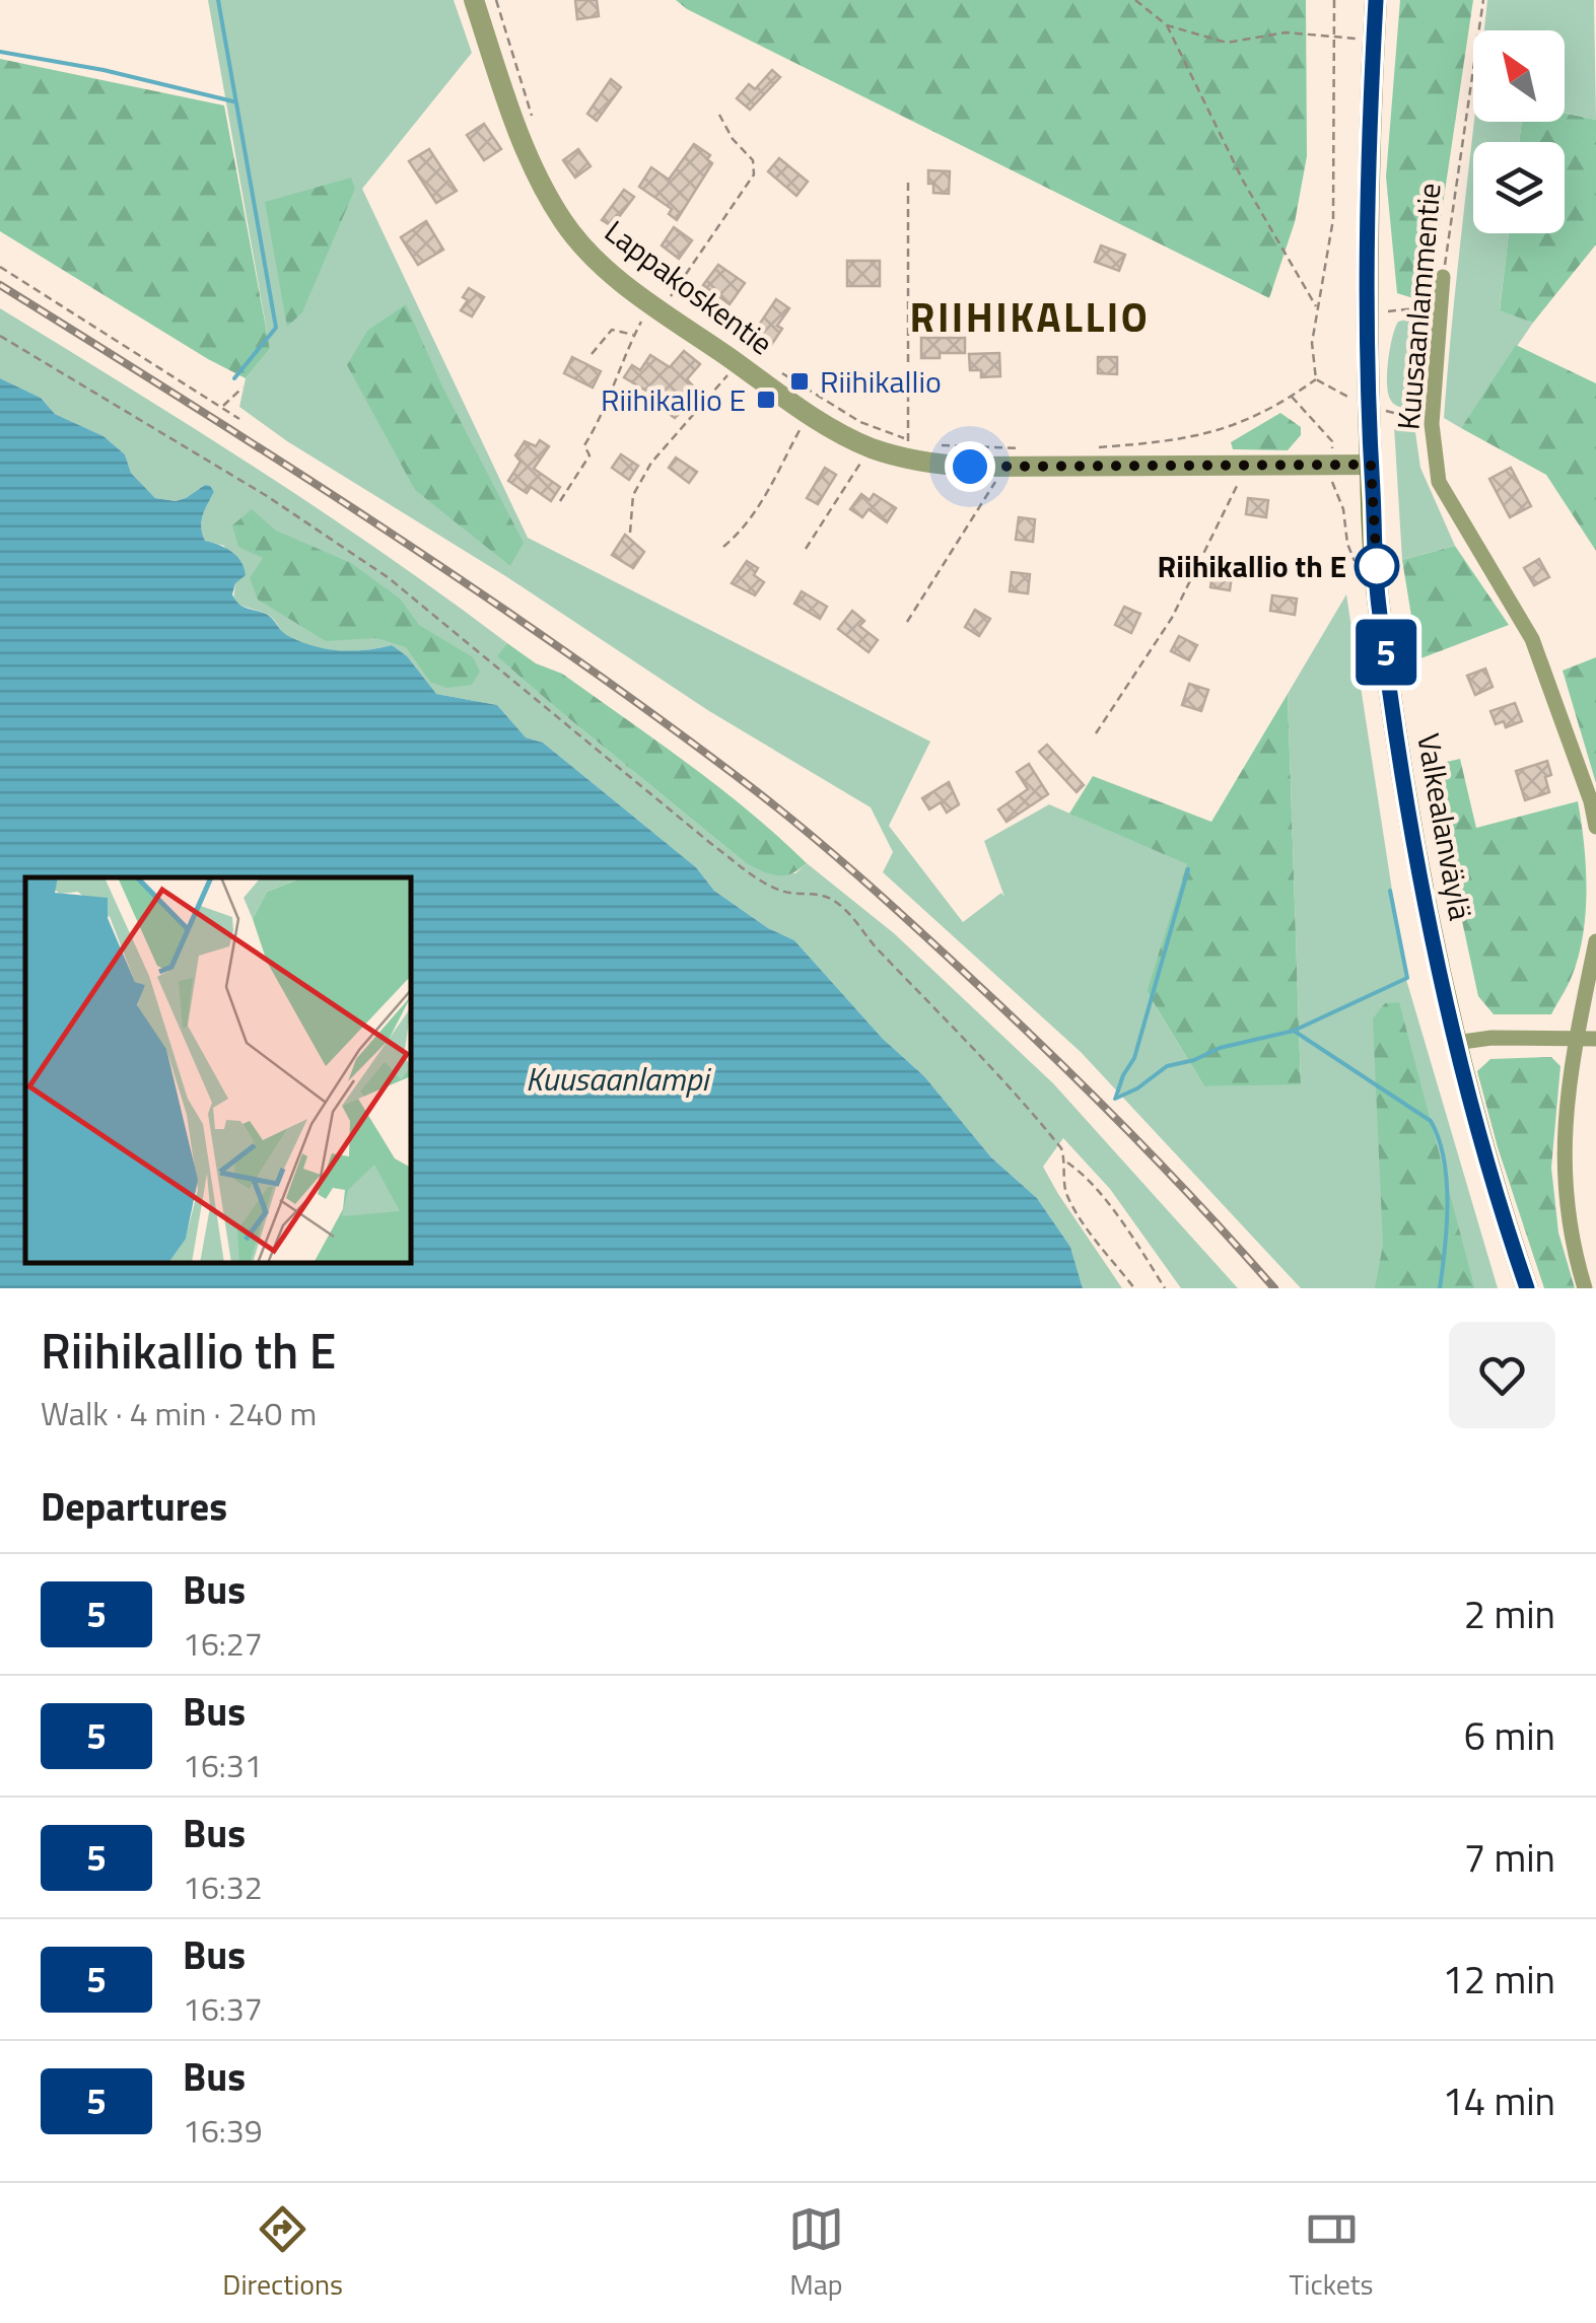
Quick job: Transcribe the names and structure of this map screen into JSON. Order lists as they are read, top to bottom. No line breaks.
{"streets":{"main road":["Valkealanväylä"],"street":["Lappakoskentie","Kuusaanlammentie"]},"crossings":[["Lappakoskentie","Valkealanväylä"]],"districts":["RIIHIKALLIO"],"water":["Kuusaanlampi"],"places":{"transit":["Riihikallio","Riihikallio E"],"other":["Riihikallio th E"]},"lines":["bus line 5"],"north":"top left","page":{"on_map":"5","heading":[["Riihikallio th E","Walk · 4 min · 240 m"],"Departures"],"list":[{"mark":"5","name":"Bus","note":"16:27","value":"2 min"},{"mark":"5","name":"Bus","note":"16:31","value":"6 min"},{"mark":"5","name":"Bus","note":"16:32","value":"7 min"},{"mark":"5","name":"Bus","note":"16:37","value":"12 min"},{"mark":"5","name":"Bus","note":"16:39","value":"14 min"}],"tabs":["Directions","Map","Tickets"]}}
